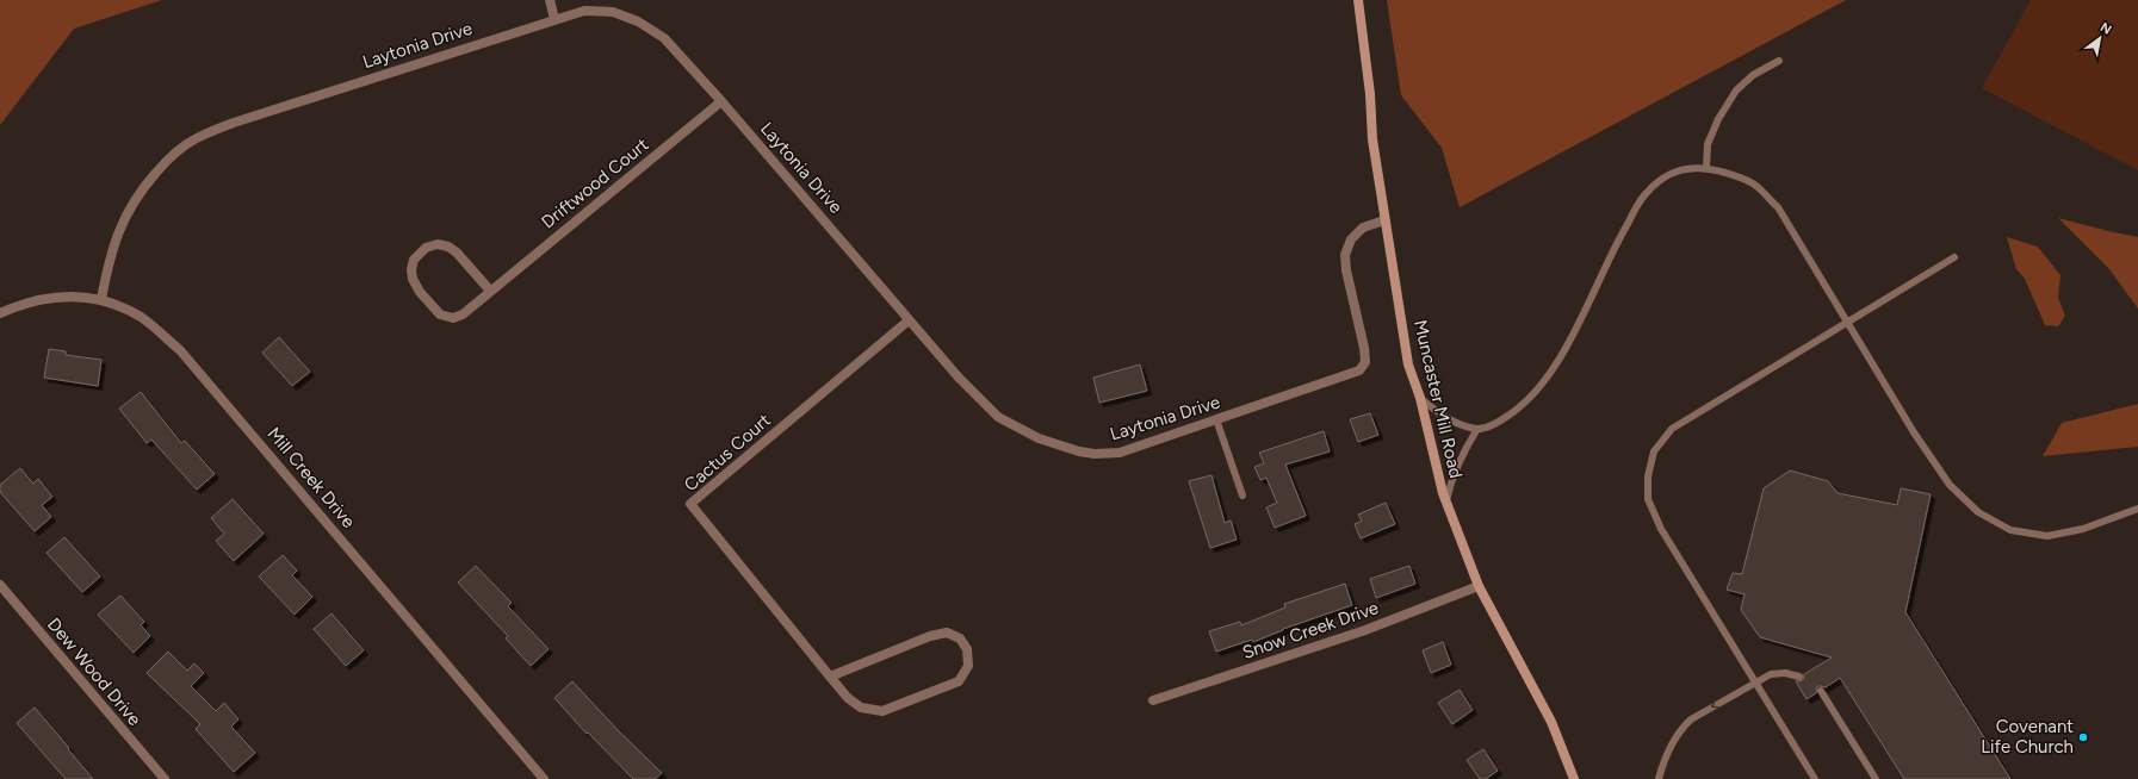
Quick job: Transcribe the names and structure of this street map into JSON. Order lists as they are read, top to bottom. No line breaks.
{"streets":{"main road":["Muncaster Mill Road"],"street":["Laytonia Drive","Driftwood Court","Cactus Court","Mill Creek Drive","Snow Creek Drive","Dew Wood Drive"]},"crossings":[["Laytonia Drive","Driftwood Court"],["Laytonia Drive","Muncaster Mill Road"],["Laytonia Drive","Cactus Court"],["Laytonia Drive","Mill Creek Drive"],["Muncaster Mill Road","Snow Creek Drive"]],"places":["Covenant Life Church"],"north":"top right"}
